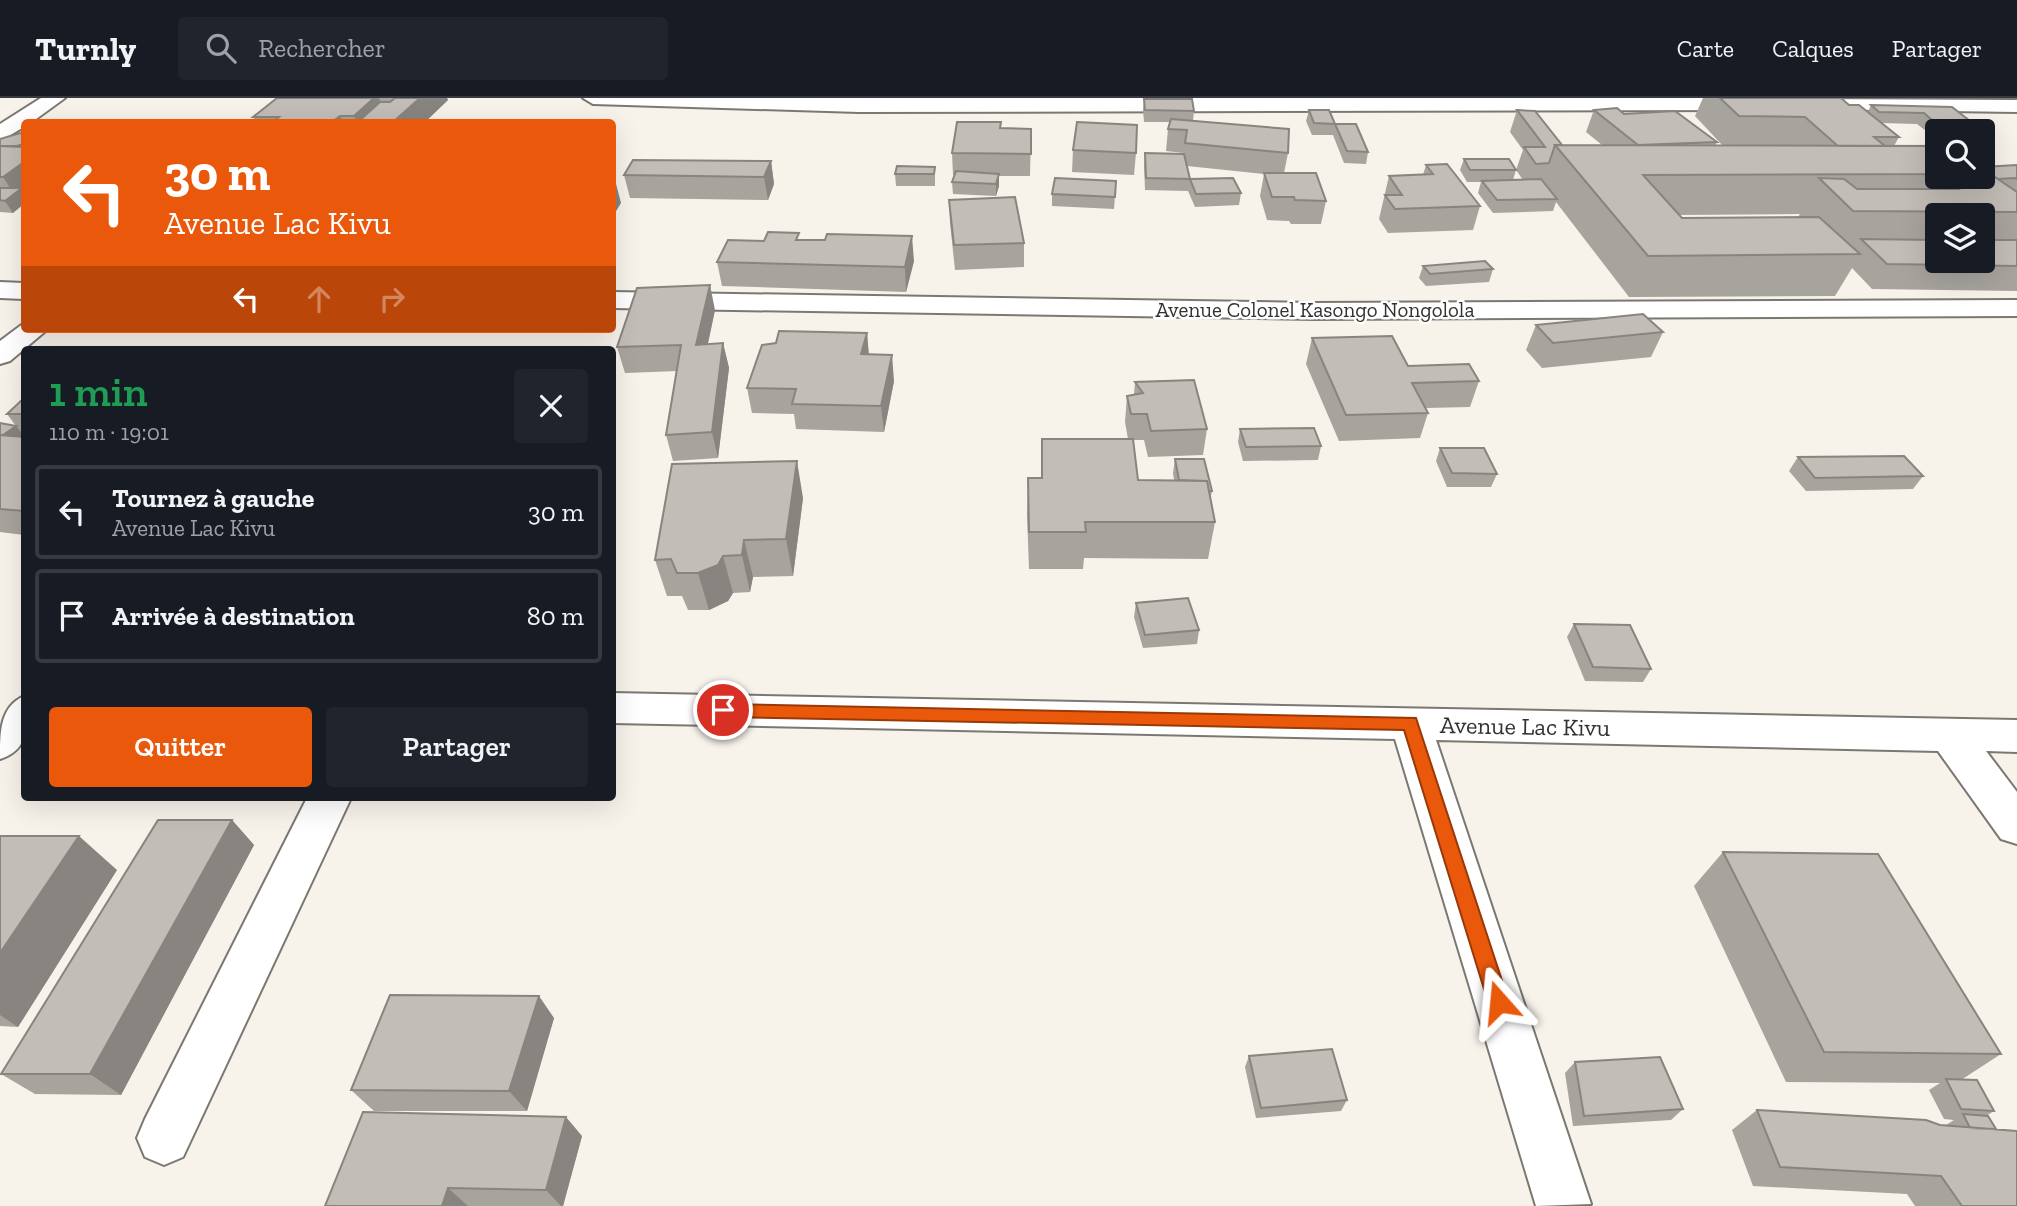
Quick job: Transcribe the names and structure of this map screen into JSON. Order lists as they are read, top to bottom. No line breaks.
{"streets":{"street":["Avenue Colonel Kasongo Nongolola","Avenue Lac Kivu"]},"page":{"header":"Turnly","search":"Rechercher","nav":["Carte","Calques","Partager"],"turn":["30 m","Avenue Lac Kivu"],"heading":["1 min","110 m · 19:01"],"list":[{"name":"Tournez à gauche","note":"Avenue Lac Kivu","value":"30 m"},{"name":"Arrivée à destination","value":"80 m"}],"buttons":["Quitter","Partager"]}}
